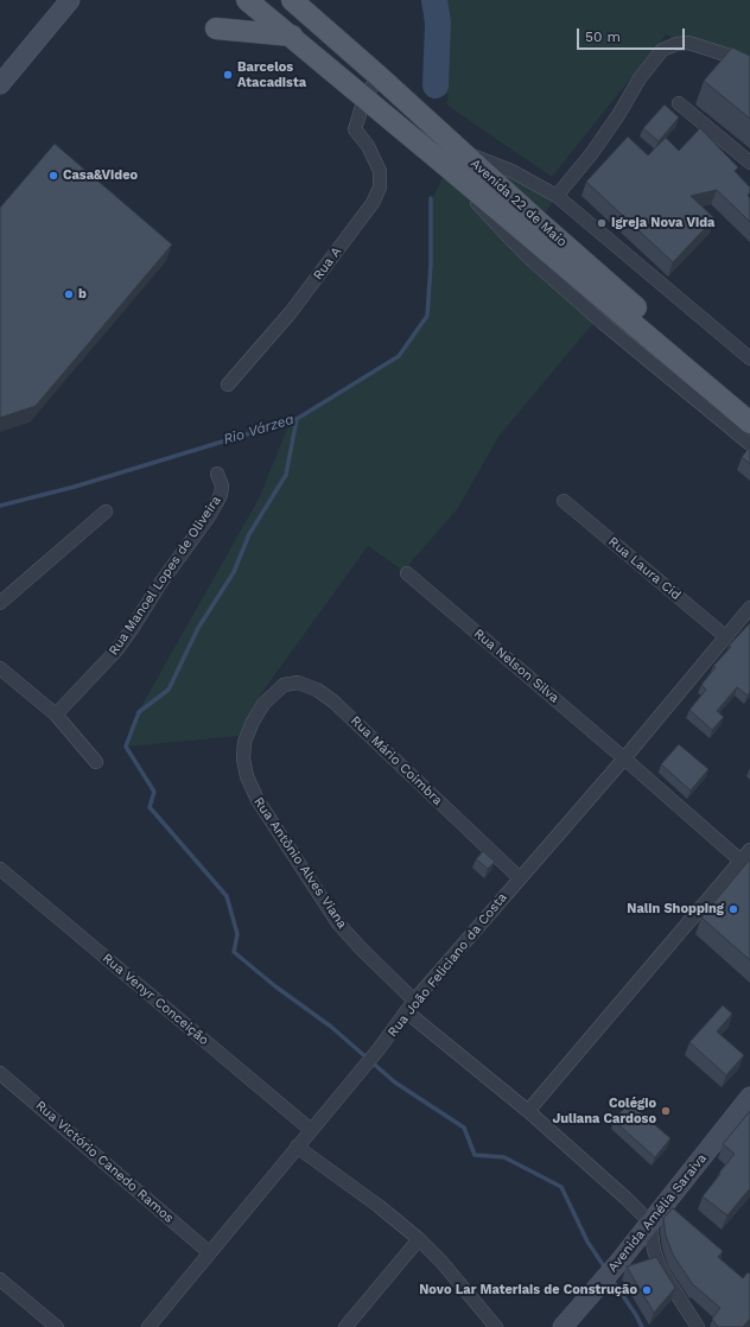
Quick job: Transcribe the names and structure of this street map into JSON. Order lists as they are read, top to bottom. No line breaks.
{"streets":{"main road":["Avenida 22 de Maio"],"street":["Rua A","Rua Laura Cid","Rua Manoel Lopes de Oliveira","Rua Nelson Silva","Rua Mário Coimbra","Rua Antônio Alves Viana","Rua João Feliciano da Costa","Rua Venyr Conceição","Rua Victório Canedo Ramos","Avenida Amélia Saraiva"]},"crossings":[["Avenida 22 de Maio","Rua A"],["Rua Laura Cid","Rua João Feliciano da Costa"],["Rua Nelson Silva","Rua João Feliciano da Costa"],["Rua Mário Coimbra","Rua Antônio Alves Viana"],["Rua Mário Coimbra","Rua João Feliciano da Costa"],["Rua Antônio Alves Viana","Rua João Feliciano da Costa"],["Rua Antônio Alves Viana","Avenida Amélia Saraiva"],["Rua João Feliciano da Costa","Rua Venyr Conceição"],["Rua João Feliciano da Costa","Rua Victório Canedo Ramos"]],"water":["Rio Várzea"],"places":["Barcelos Atacadista","Casa&Video","Igreja Nova Vida","b","Nalin Shopping","Colégio Juliana Cardoso","Novo Lar Materiais de Construção"],"scale_bar":"50 m"}
